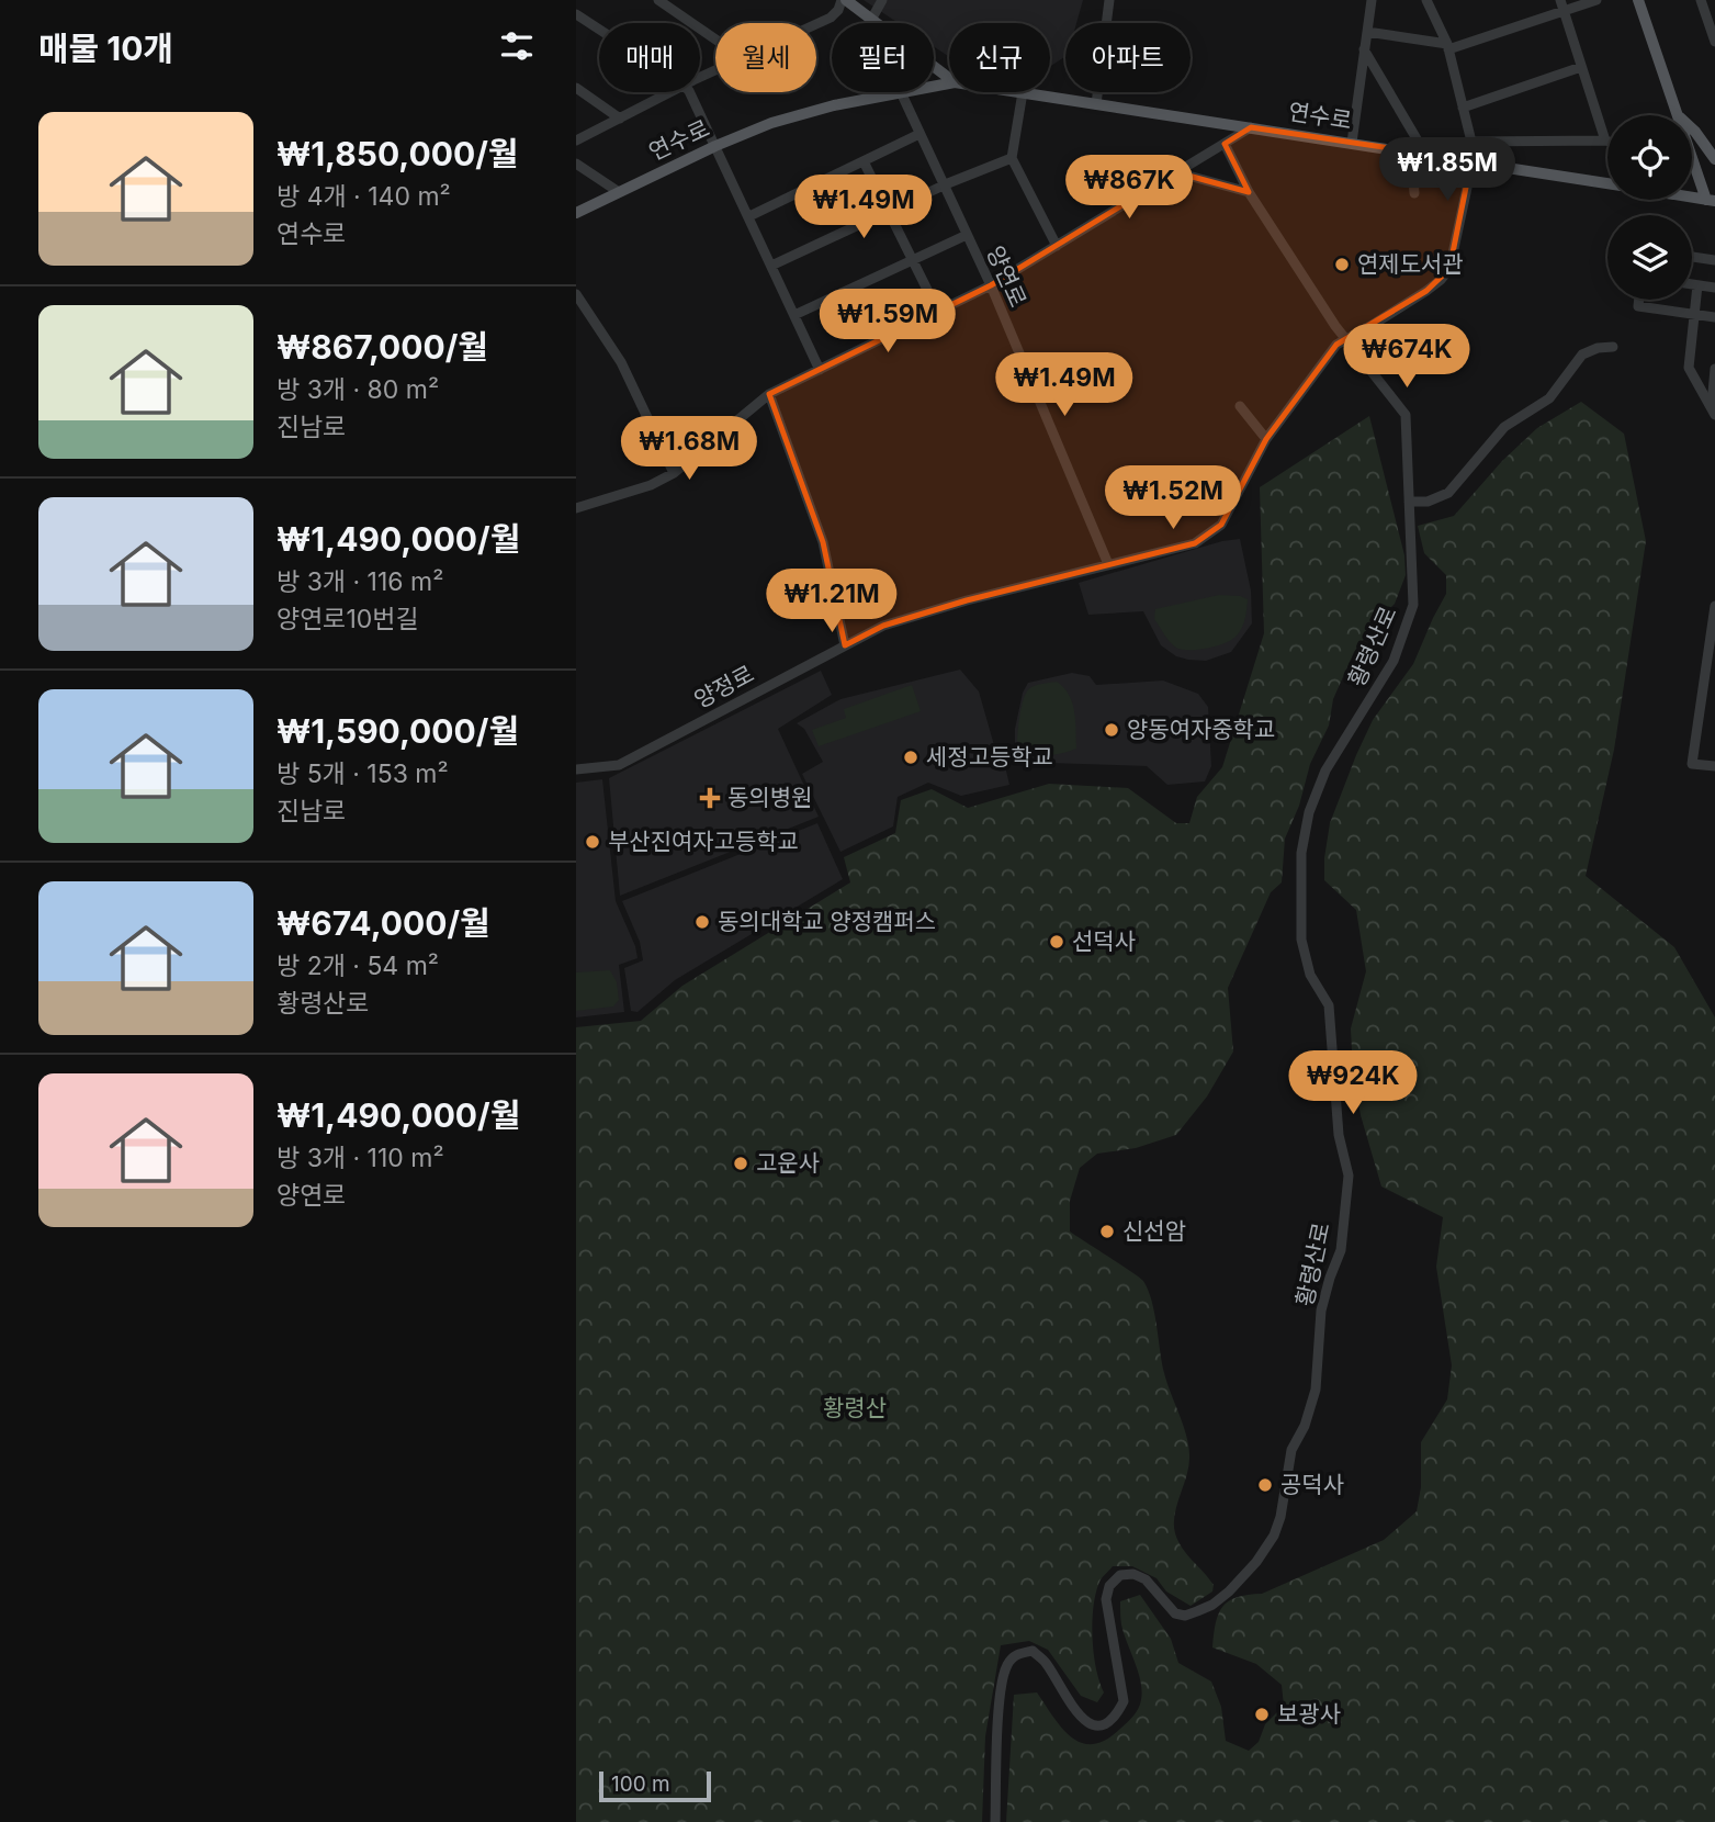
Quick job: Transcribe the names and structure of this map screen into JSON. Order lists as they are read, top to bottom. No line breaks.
{"streets":{"main road":["연수로"],"street":["양연로","황령산로","양정로"]},"crossings":[["연수로","양연로"],["연수로","양정로"],["양연로","양정로"],["황령산로","양정로"]],"parks":["황령산"],"places":{"other":["연제도서관","양동여자중학교","세정고등학교","부산진여자고등학교","동의대학교 양정캠퍼스","선덕사","고운사","신선암","공덕사","보광사"],"health":["동의병원"]},"scale_bar":"100 m","page":{"heading":"매물 10개","chip":["매매","월세","필터","신규","아파트"],"list":[{"name":"₩1,850,000/월","note":"방 4개 · 140 m² · 연수로"},{"name":"₩867,000/월","note":"방 3개 · 80 m² · 진남로"},{"name":"₩1,490,000/월","note":"방 3개 · 116 m² · 양연로10번길"},{"name":"₩1,590,000/월","note":"방 5개 · 153 m² · 진남로"},{"name":"₩674,000/월","note":"방 2개 · 54 m² · 황령산로"},{"name":"₩1,490,000/월","note":"방 3개 · 110 m² · 양연로"}],"price":["₩1.85M","₩867K","₩1.49M","₩1.59M","₩674K","₩1.49M","₩1.68M","₩1.52M","₩1.21M","₩924K"],"scale":"100 m"}}
